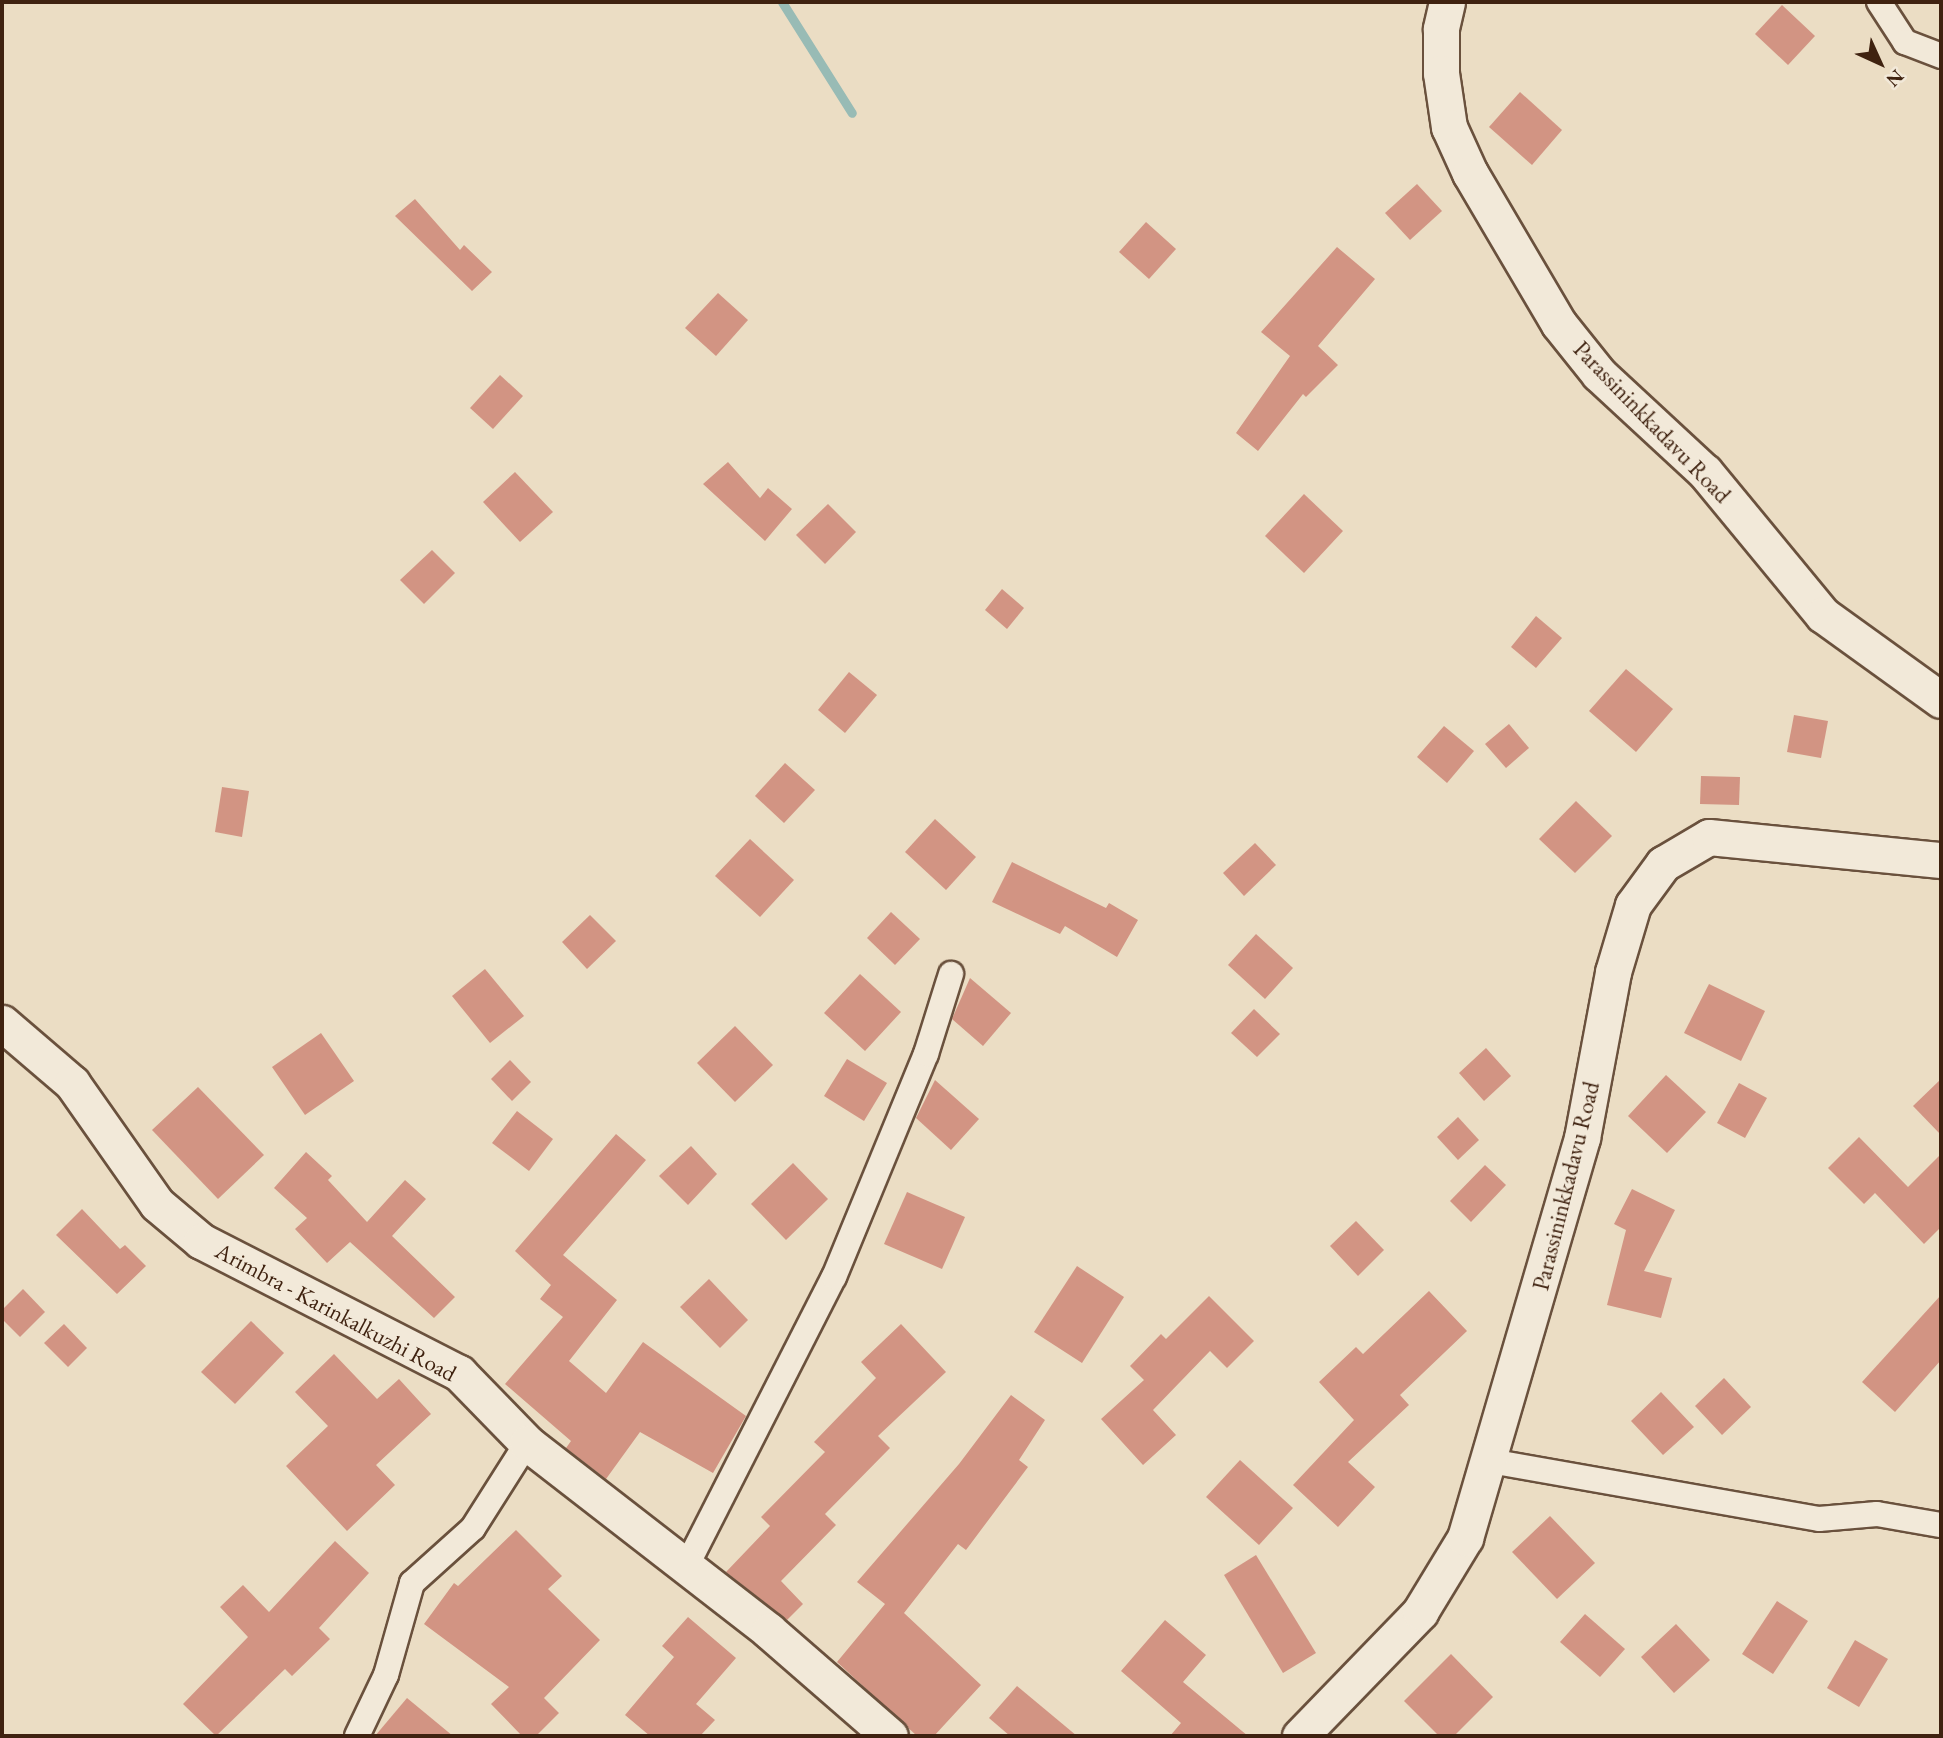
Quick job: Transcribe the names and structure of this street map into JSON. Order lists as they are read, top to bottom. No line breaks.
{"streets":{"main road":["Parassininkkadavu Road","Arimbra - Karinkalkuzhi Road"]},"north":"bottom right"}
